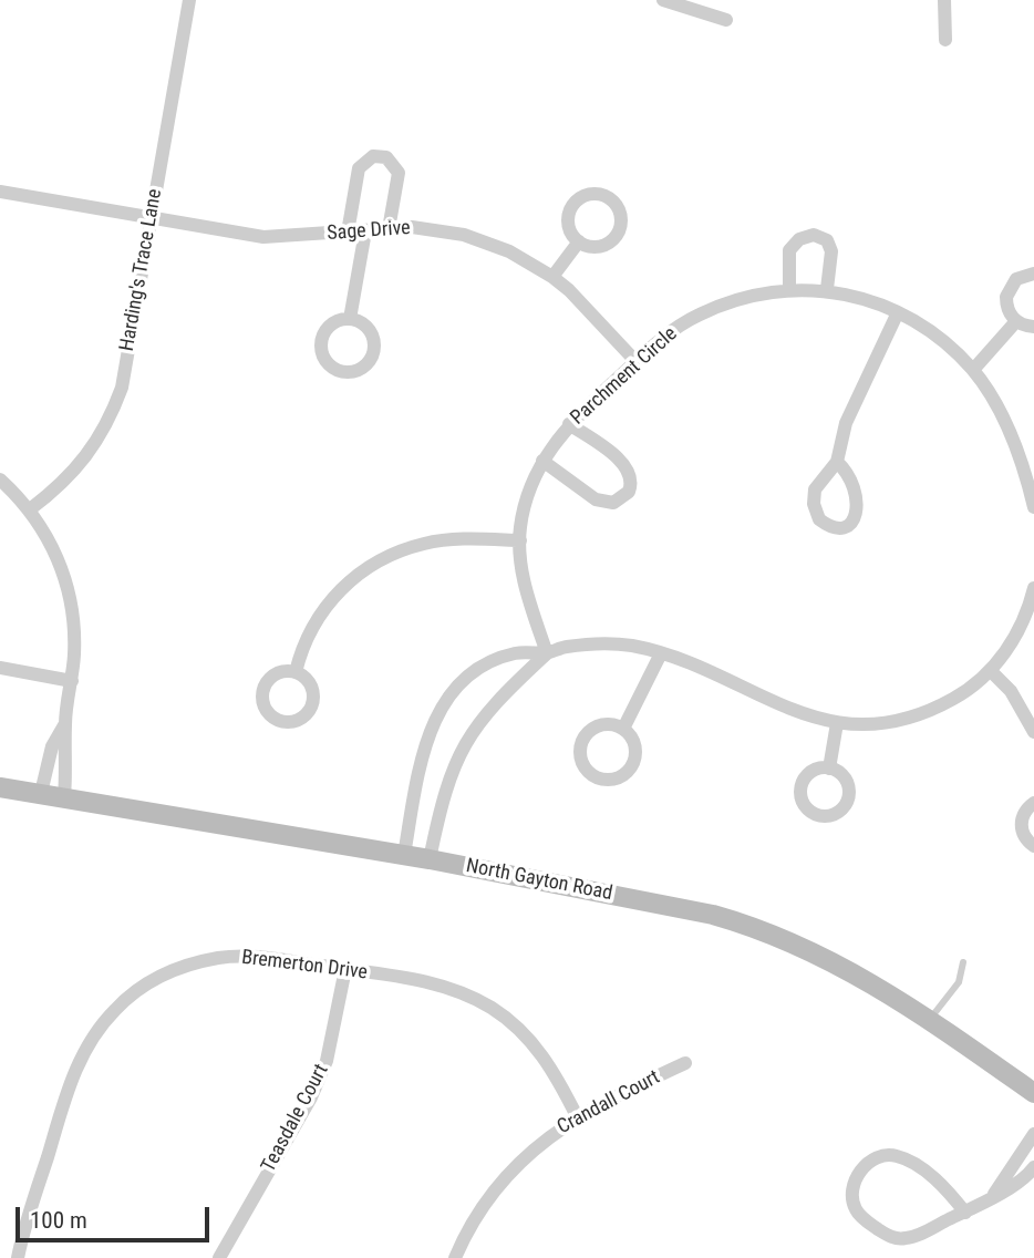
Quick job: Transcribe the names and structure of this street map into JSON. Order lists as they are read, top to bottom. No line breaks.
{"streets":{"street":["Sage Drive","Harding's Trace Lane","Parchment Circle","North Gayton Road","Bremerton Drive","Crandall Court","Teasdale Court"]},"crossings":[["Sage Drive","Harding's Trace Lane"],["Sage Drive","Parchment Circle"],["Bremerton Drive","Crandall Court"],["Bremerton Drive","Teasdale Court"]],"scale_bar":"100 m"}
